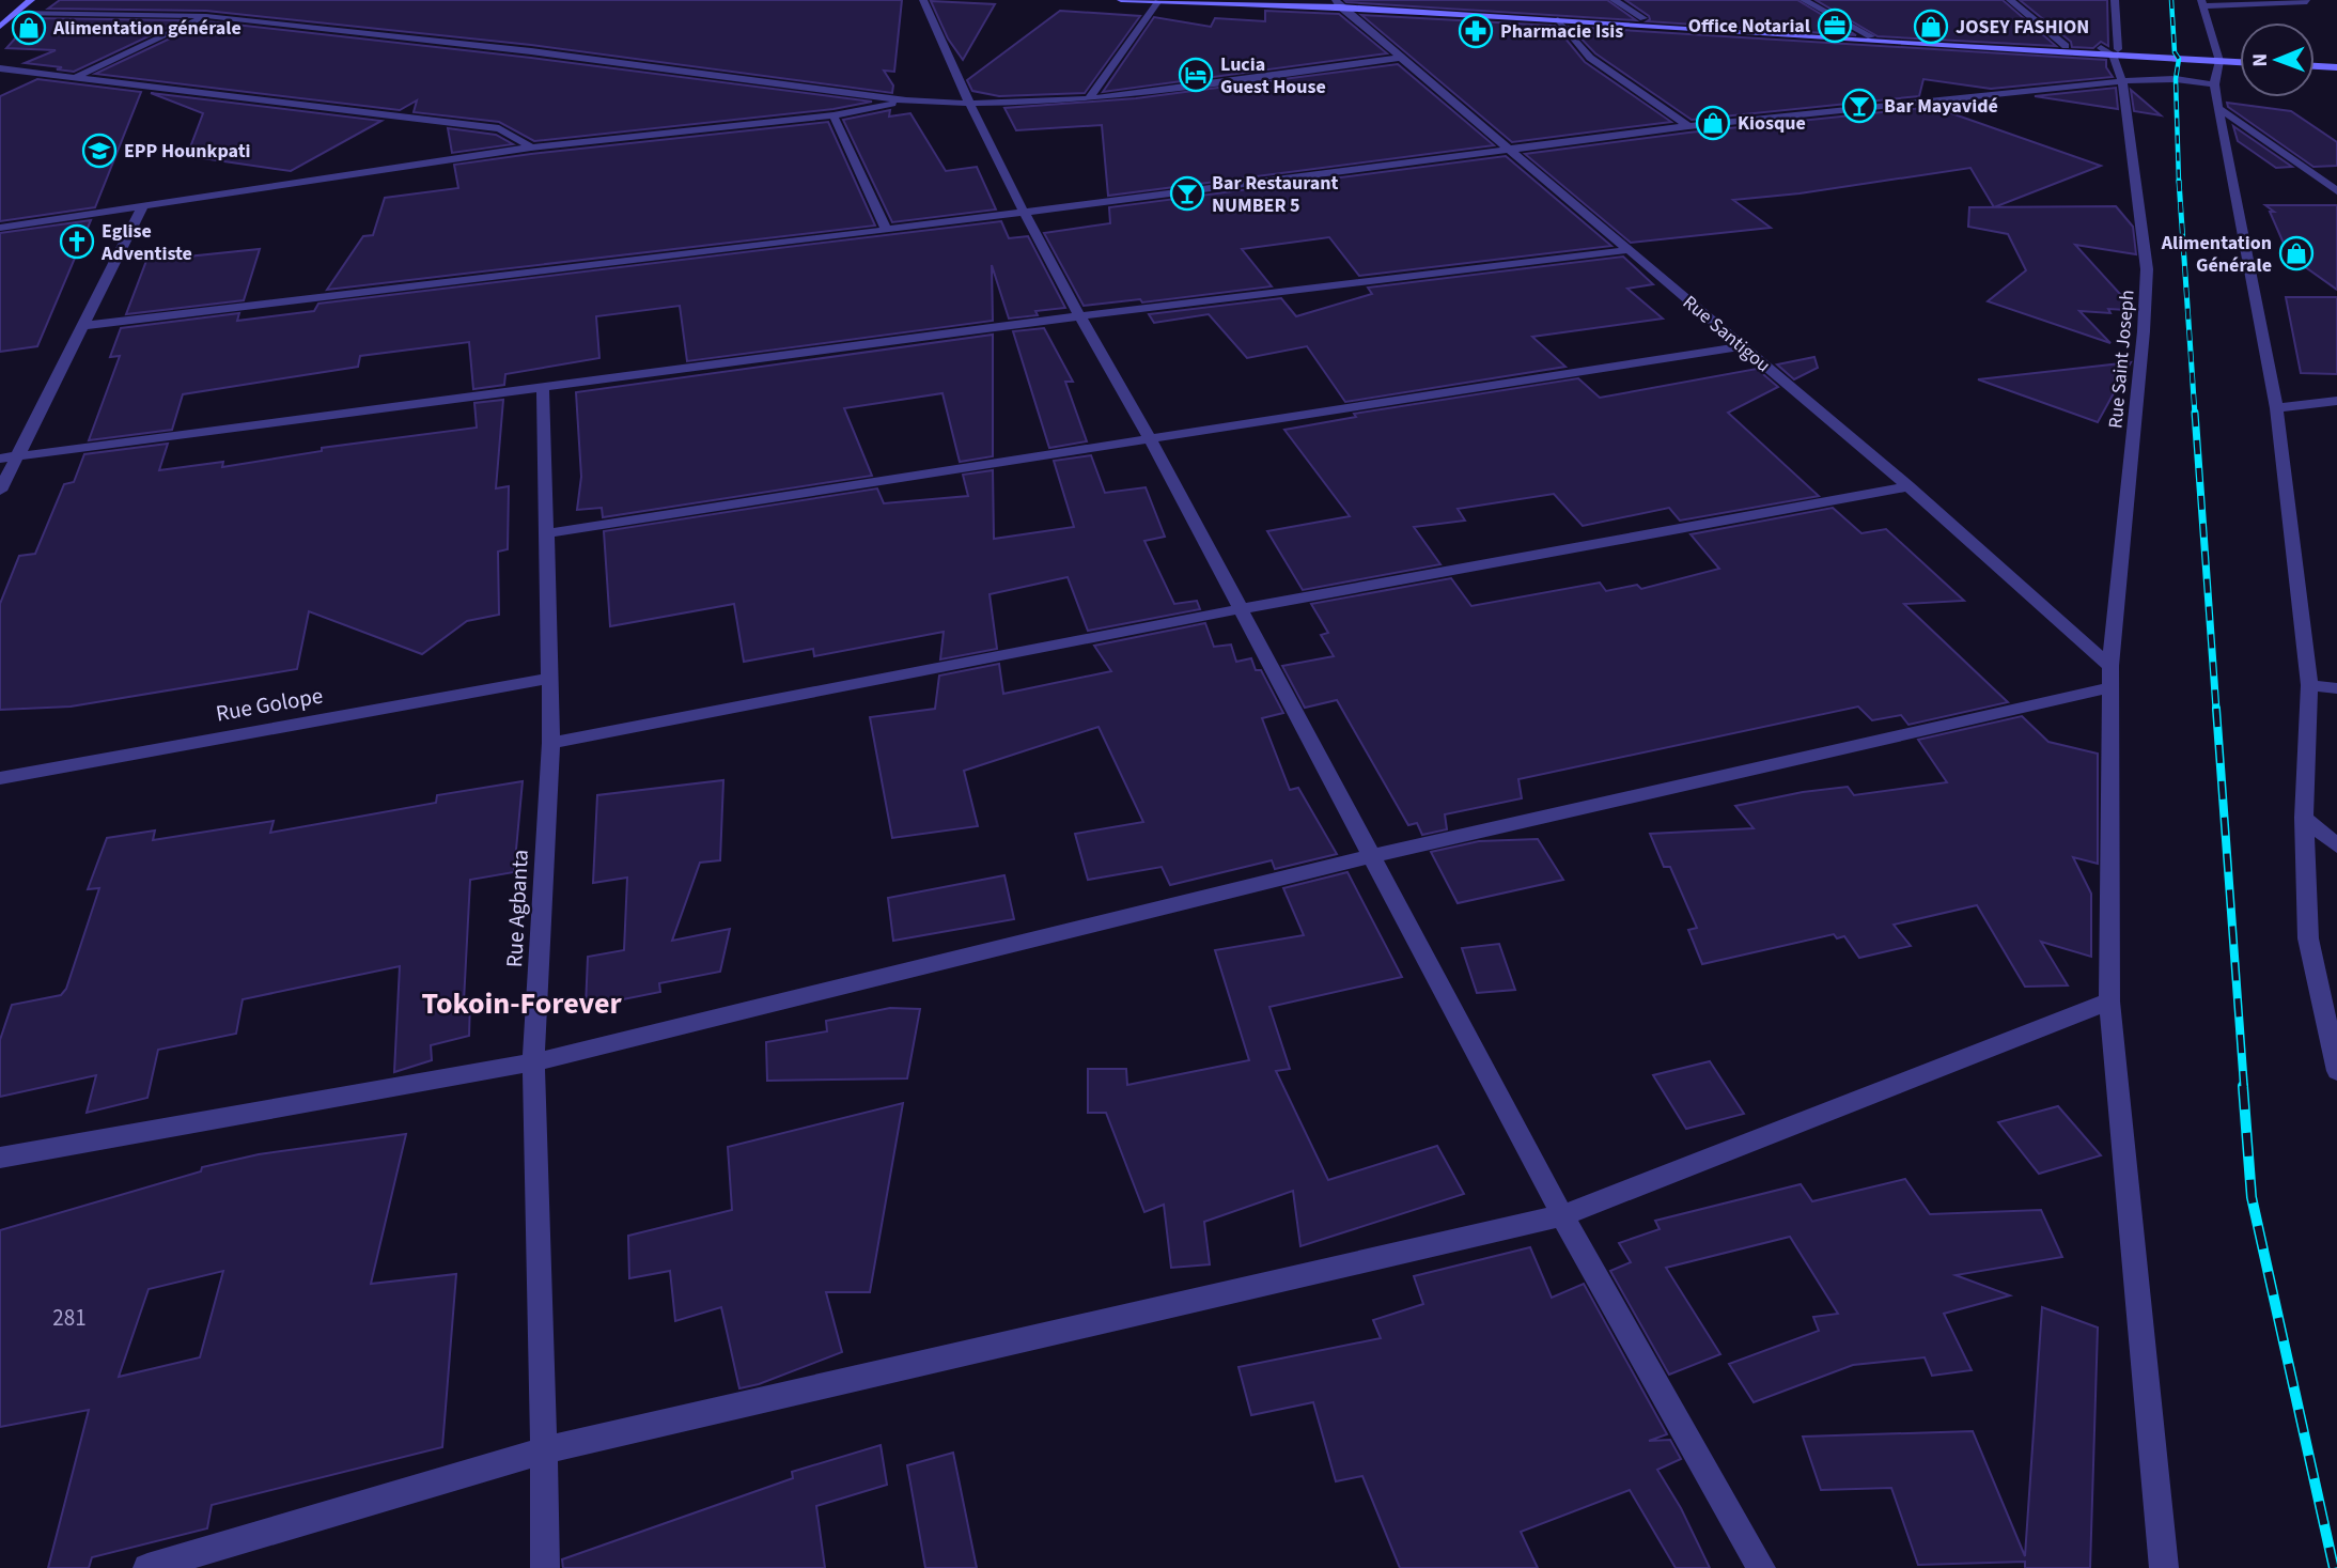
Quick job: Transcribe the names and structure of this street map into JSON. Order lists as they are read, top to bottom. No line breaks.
{"streets":{"street":["Rue Santigou","Rue Saint Joseph","Rue Golope","Rue Agbanta"]},"crossings":[["Rue Santigou","Rue Saint Joseph"],["Rue Golope","Rue Agbanta"]],"districts":["Tokoin-Forever"],"places":{"office":["Office Notarial"],"shop":["JOSEY FASHION","Alimentation générale","Kiosque","Alimentation Générale"],"pharmacy":["Pharmacie Isis"],"hotel":["Lucia Guest House"],"bar":["Bar Mayavidé","Bar Restaurant NUMBER 5"],"school or university":["EPP Hounkpati"],"church":["Eglise Adventiste"]},"house_numbers":["281"],"north":"left"}
